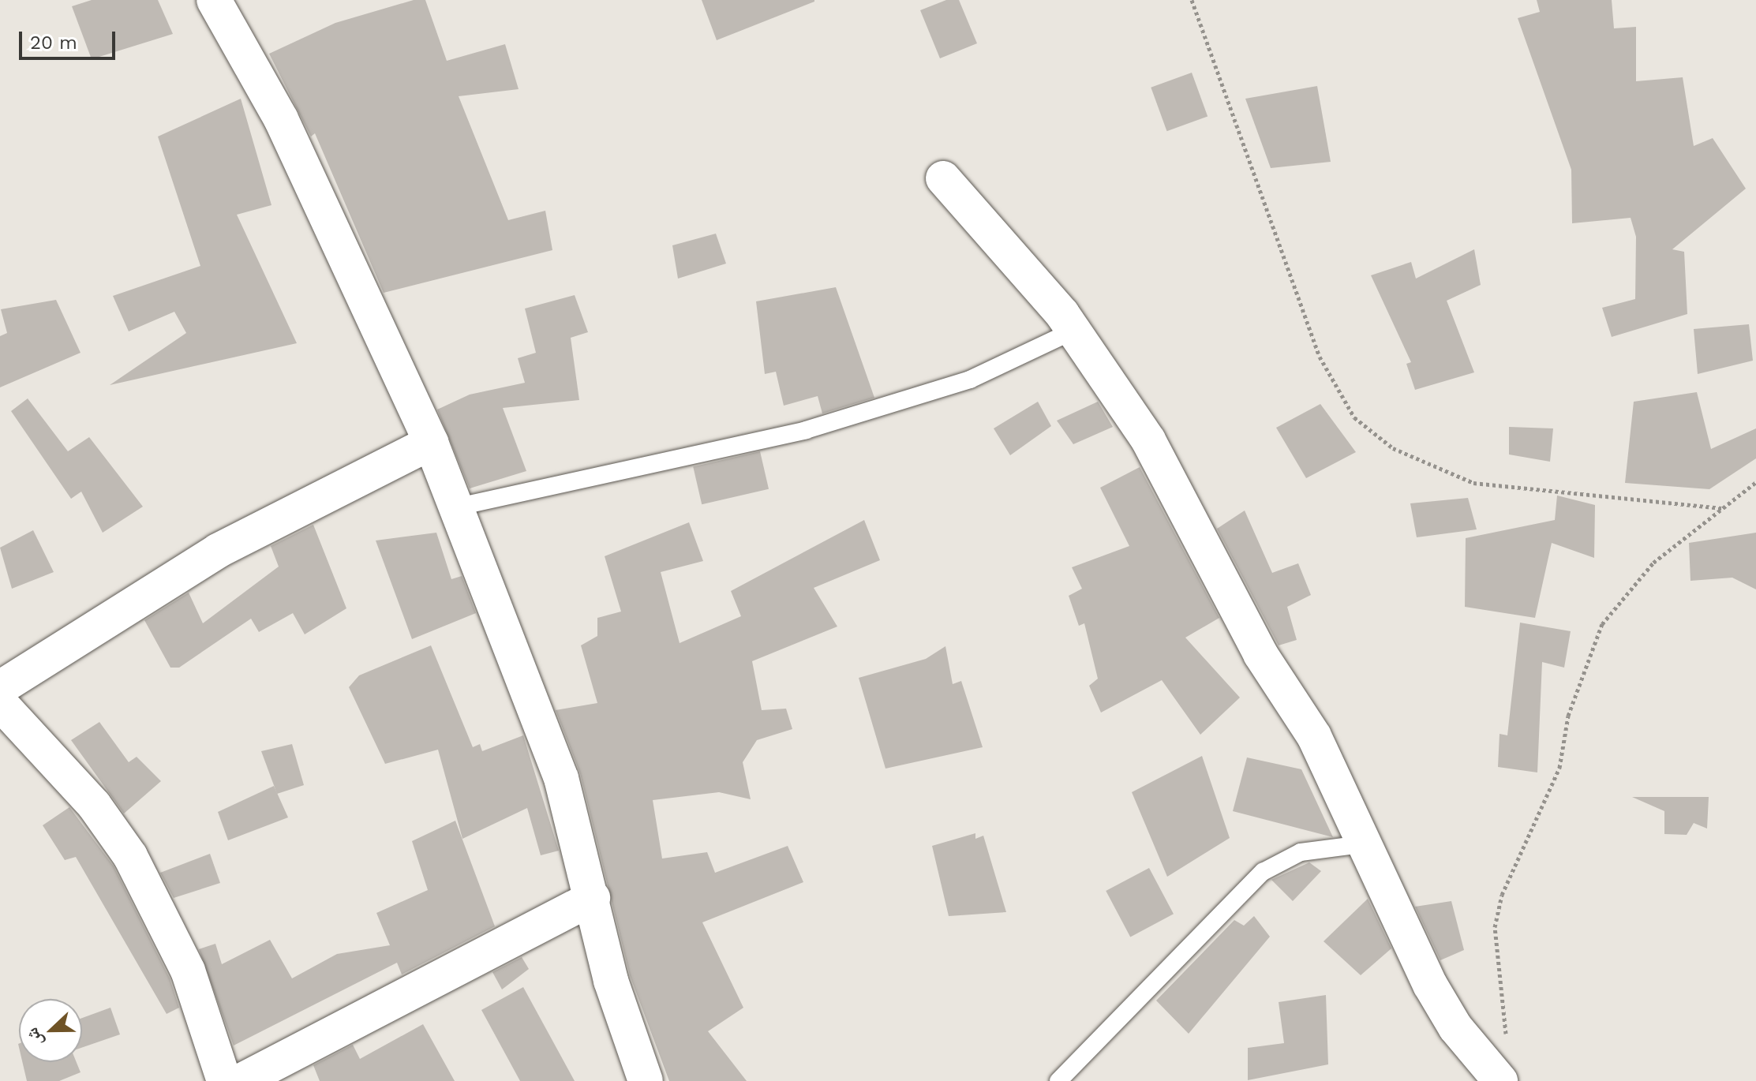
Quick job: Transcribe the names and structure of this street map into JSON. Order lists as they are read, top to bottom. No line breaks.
{"scale_bar":"20 m","north":"left"}
